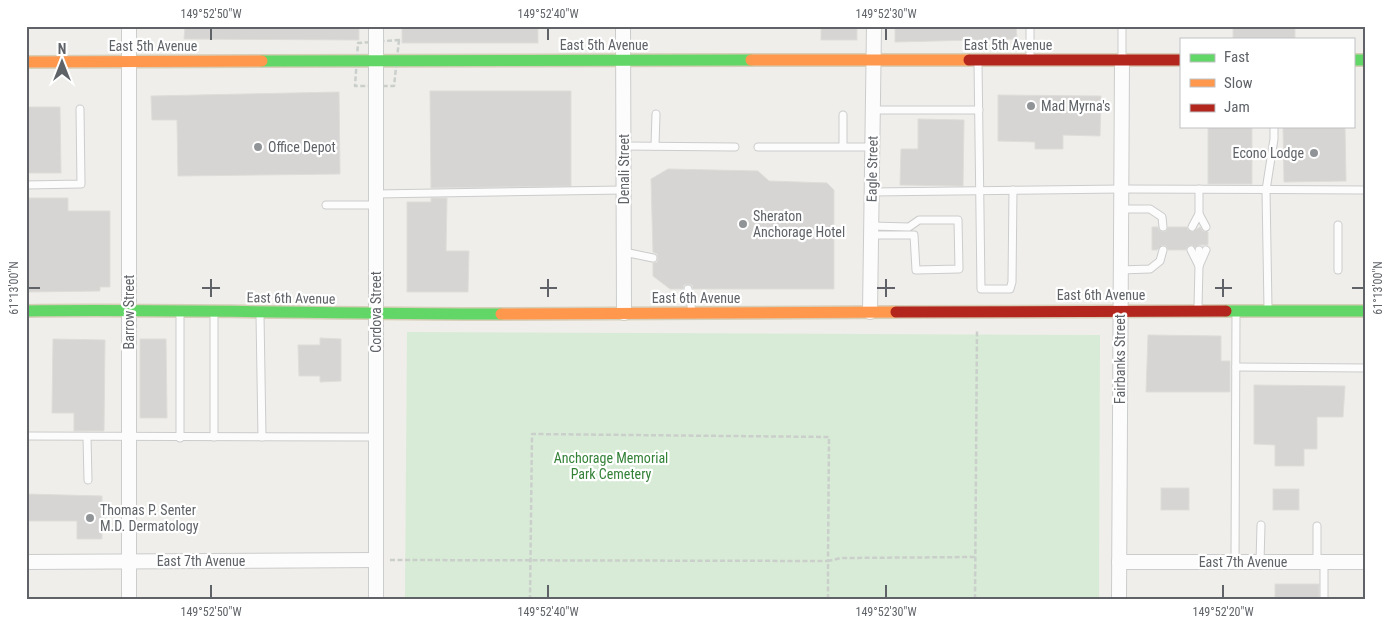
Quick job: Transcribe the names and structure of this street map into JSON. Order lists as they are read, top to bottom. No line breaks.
{"streets":{"main road":["East 5th Avenue","East 6th Avenue"],"street":["Denali Street","Eagle Street","Barrow Street","Cordova Street","Fairbanks Street","East 7th Avenue"]},"crossings":[["East 5th Avenue","Denali Street"],["East 5th Avenue","Eagle Street"],["East 5th Avenue","Barrow Street"],["East 5th Avenue","Cordova Street"],["East 5th Avenue","Fairbanks Street"],["Denali Street","East 6th Avenue"],["Eagle Street","East 6th Avenue"],["East 6th Avenue","Barrow Street"],["East 6th Avenue","Cordova Street"],["East 6th Avenue","Fairbanks Street"],["Barrow Street","East 7th Avenue"],["Cordova Street","East 7th Avenue"],["Fairbanks Street","East 7th Avenue"]],"parks":["Anchorage Memorial Park Cemetery"],"places":["Mad Myrna's","Office Depot","Econo Lodge","Sheraton Anchorage Hotel","Thomas P. Senter M.D. Dermatology"],"legend":["Fast","Slow","Jam"],"north":"top","coordinates":["149°52'50\"W","149°52'40\"W","149°52'30\"W","61°13'00\"N","149°52'20\"W"]}
